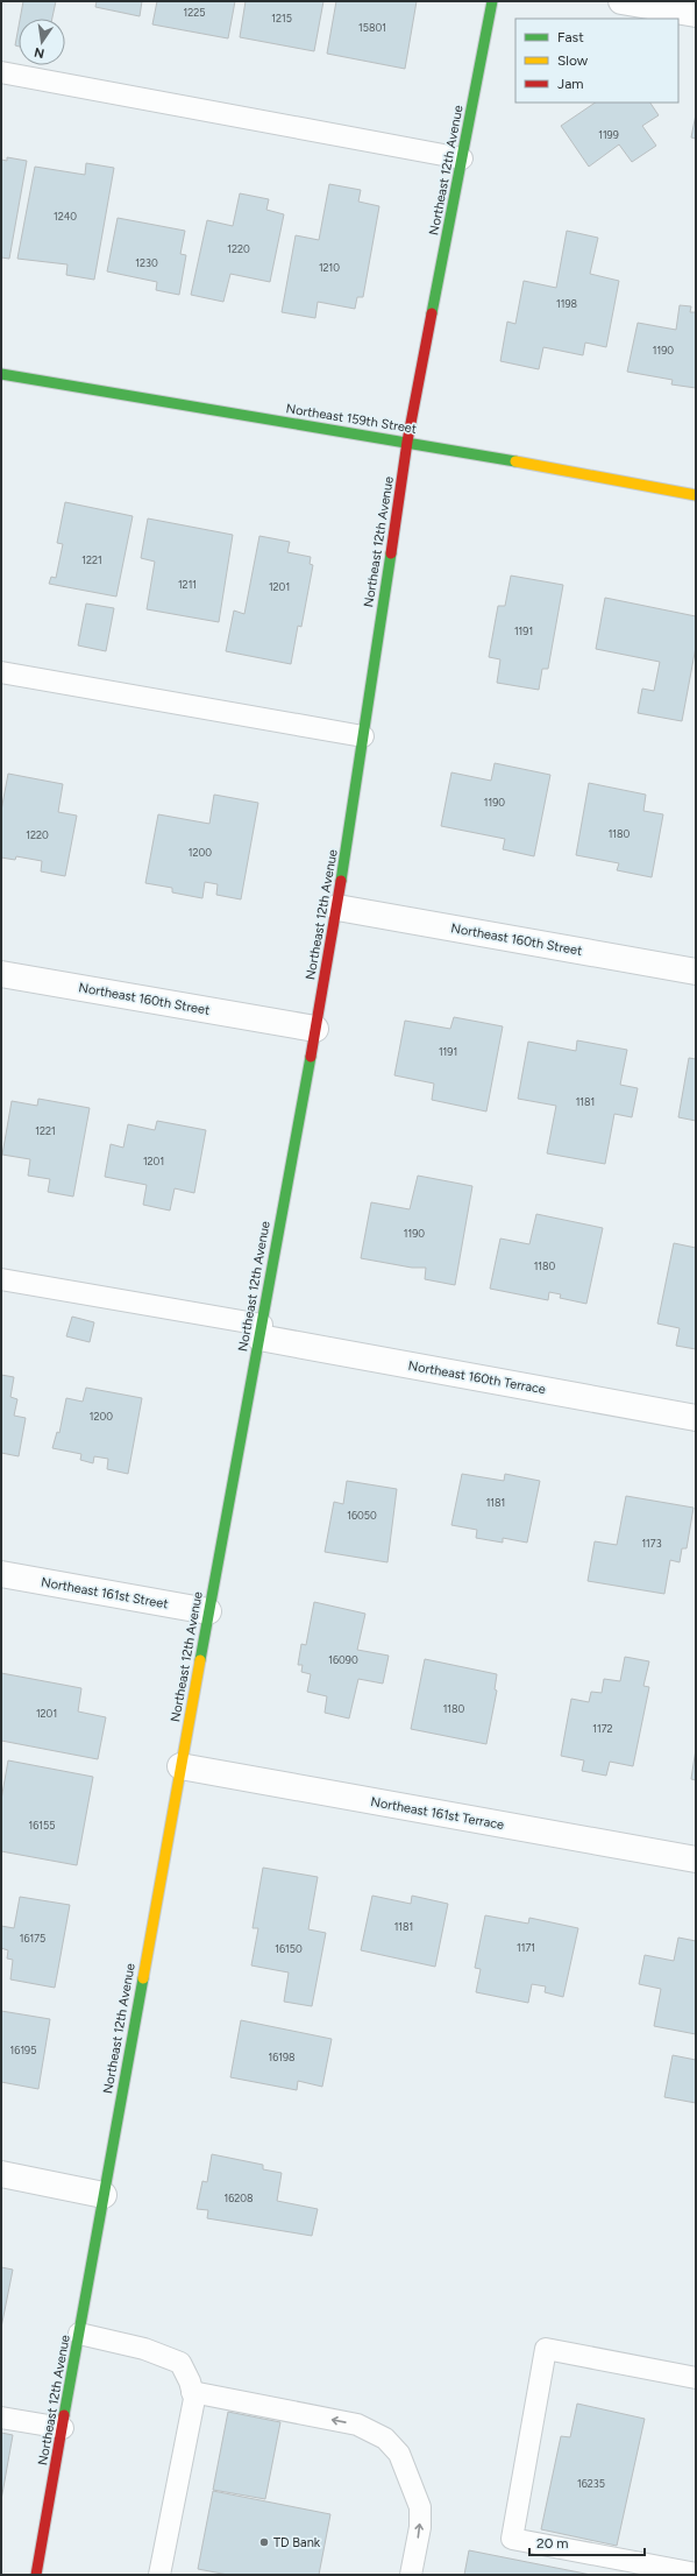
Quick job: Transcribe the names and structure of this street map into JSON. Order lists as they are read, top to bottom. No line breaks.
{"streets":{"street":["Northeast 12th Avenue","Northeast 159th Street","Northeast 160th Street","Northeast 160th Terrace","Northeast 161st Street","Northeast 161st Terrace"]},"crossings":[["Northeast 12th Avenue","Northeast 159th Street"],["Northeast 12th Avenue","Northeast 160th Street"],["Northeast 12th Avenue","Northeast 160th Terrace"],["Northeast 12th Avenue","Northeast 161st Street"],["Northeast 12th Avenue","Northeast 161st Terrace"]],"places":["TD Bank"],"house_numbers":["1225","1215","15801","1199","1240","1220","1230","1210","1198","1190","1221","1211","1201","1191","1190","1180","1220","1200","1191","1181","1221","1201","1190","1180","1200","1181","16050","1173","16090","1180","1201","1172","16155","1181","16175","1171","16150","16195","16198","16208","16235"],"legend":["Fast","Slow","Jam"],"scale_bar":"20 m","north":"bottom"}
